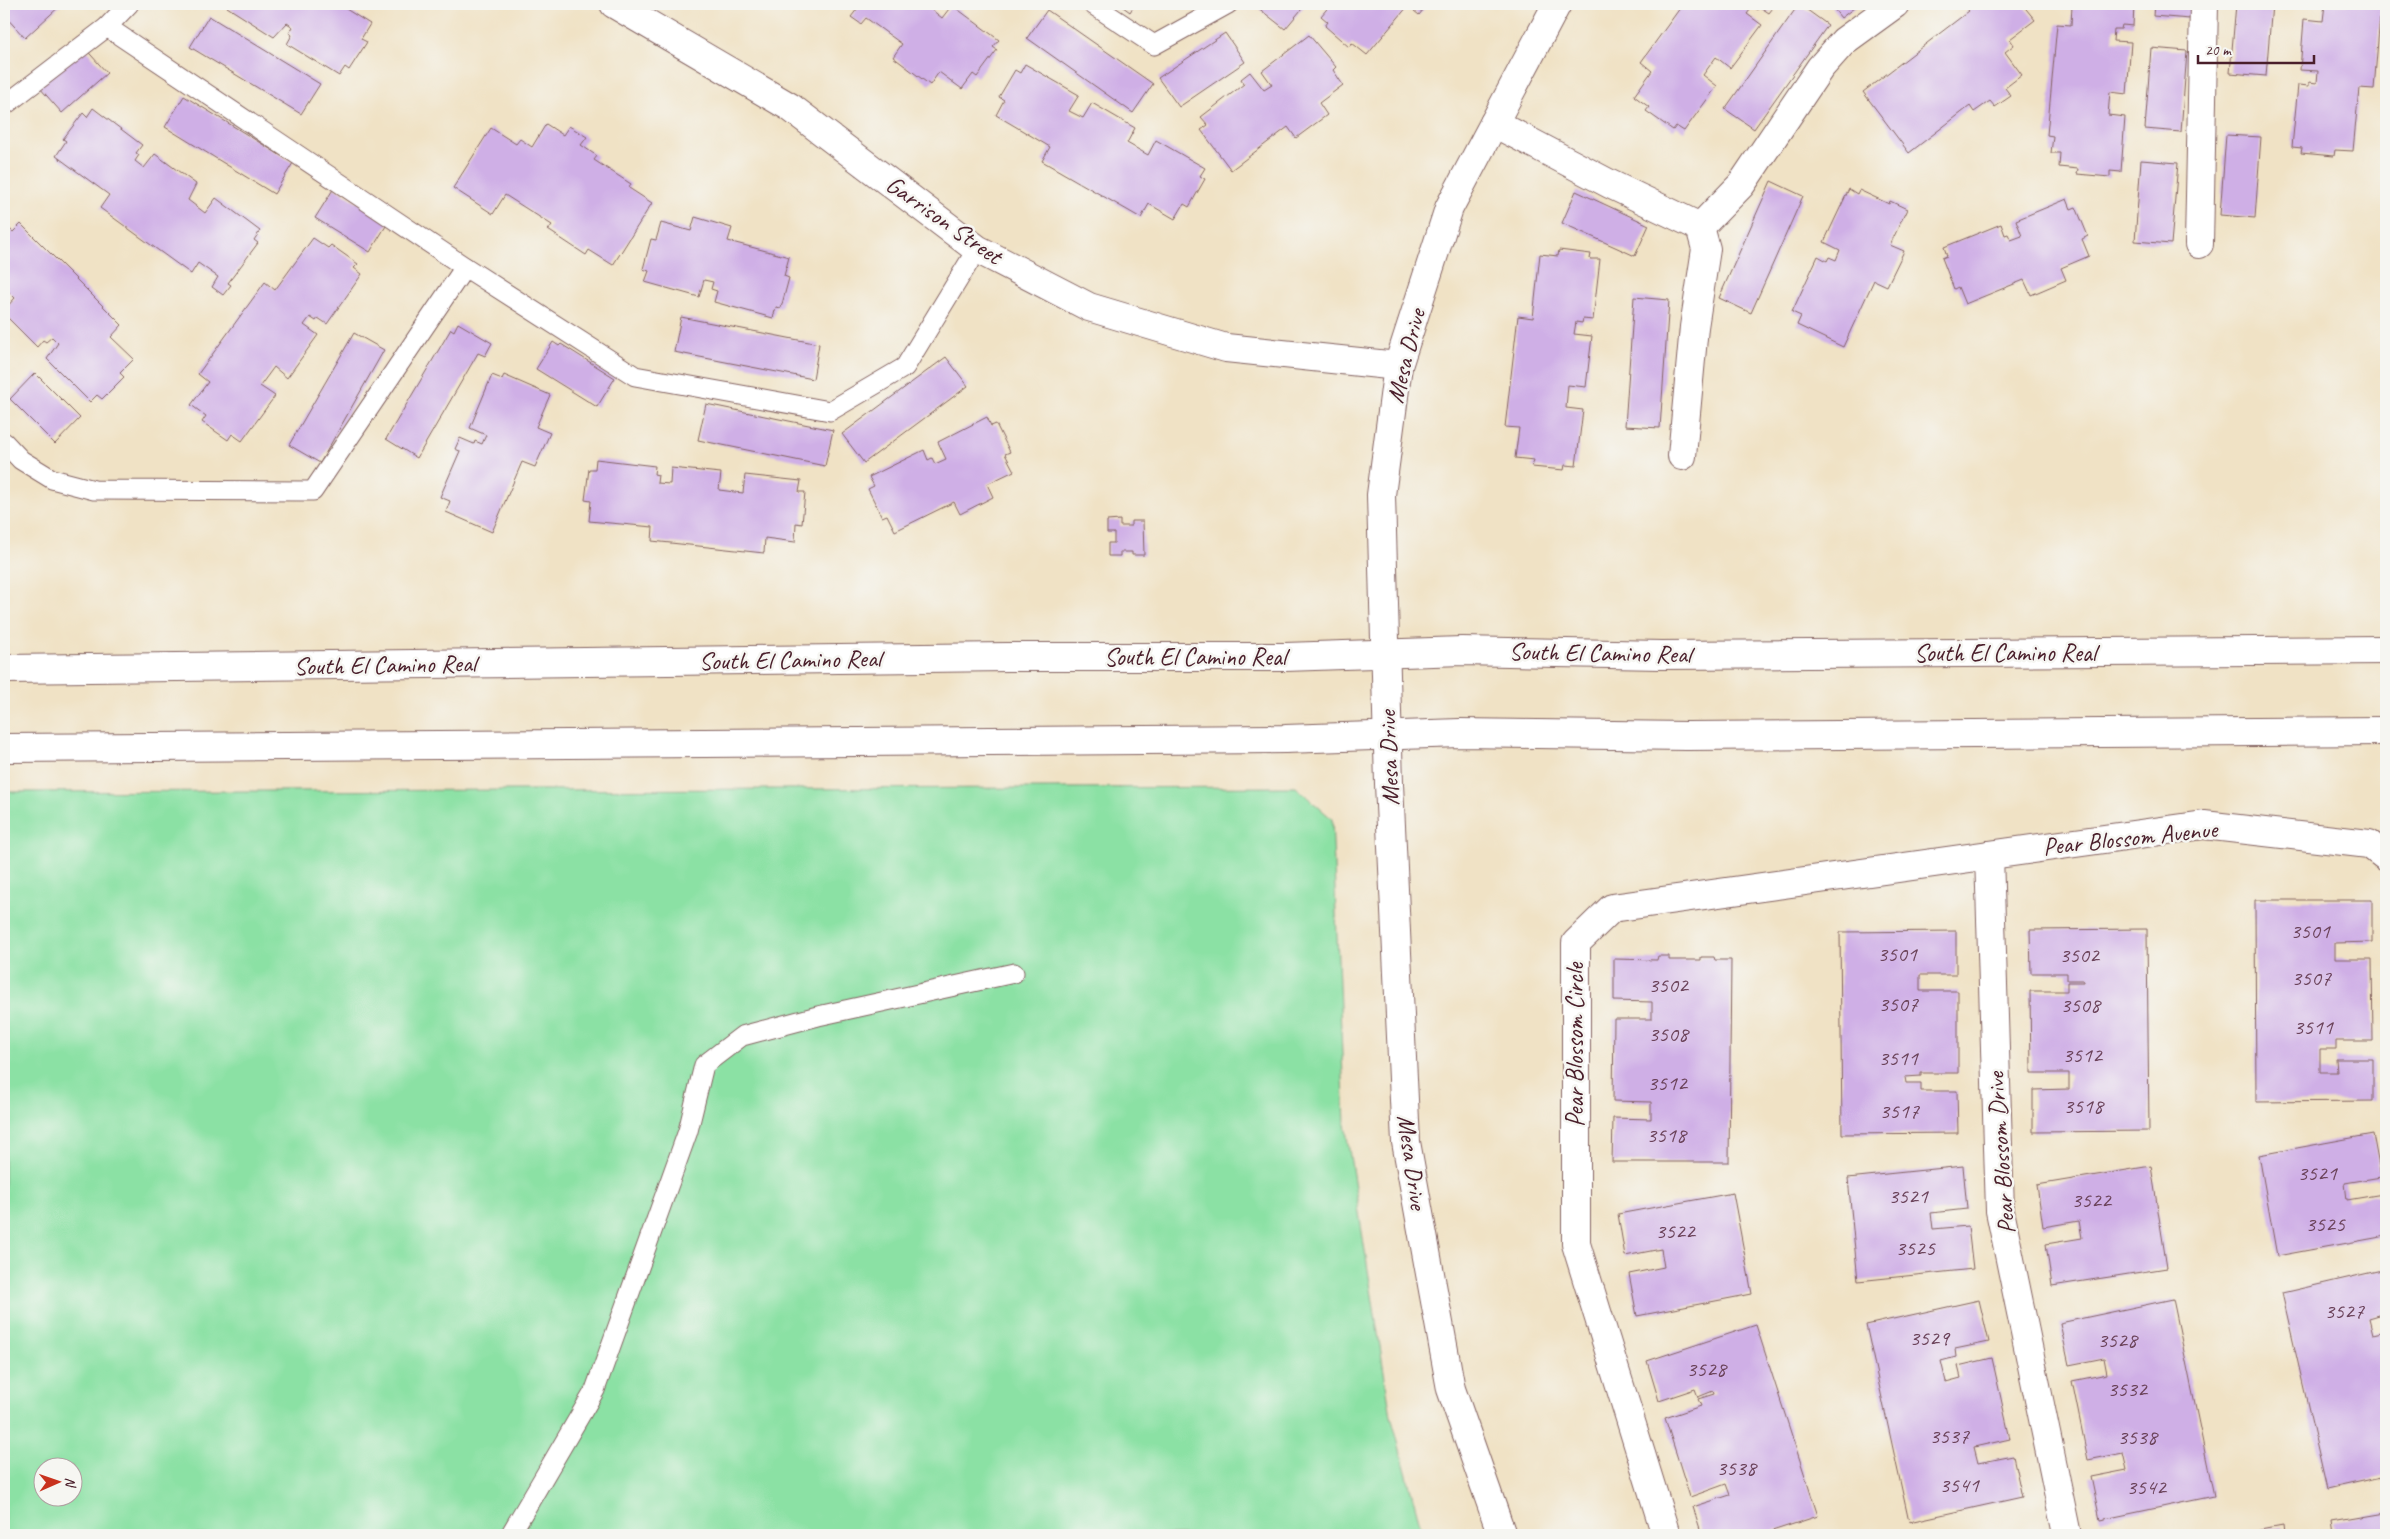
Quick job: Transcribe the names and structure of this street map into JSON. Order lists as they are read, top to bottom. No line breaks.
{"streets":{"main road":["Garrison Street","Mesa Drive","South El Camino Real","Pear Blossom Avenue","Pear Blossom Circle","Pear Blossom Drive"]},"crossings":[["Garrison Street","Mesa Drive"],["Mesa Drive","South El Camino Real"],["Pear Blossom Avenue","Pear Blossom Circle"],["Pear Blossom Avenue","Pear Blossom Drive"],["Pear Blossom Circle","Pear Blossom Drive"]],"house_numbers":["3501","3501","3502","3507","3502","3507","3508","3511","3508","3512","3511","3512","3518","3517","3518","3521","3521","3522","3525","3522","3525","3527","3529","3528","3528","3532","3537","3538","3538","3541","3542"],"scale_bar":"20 m","north":"right"}
